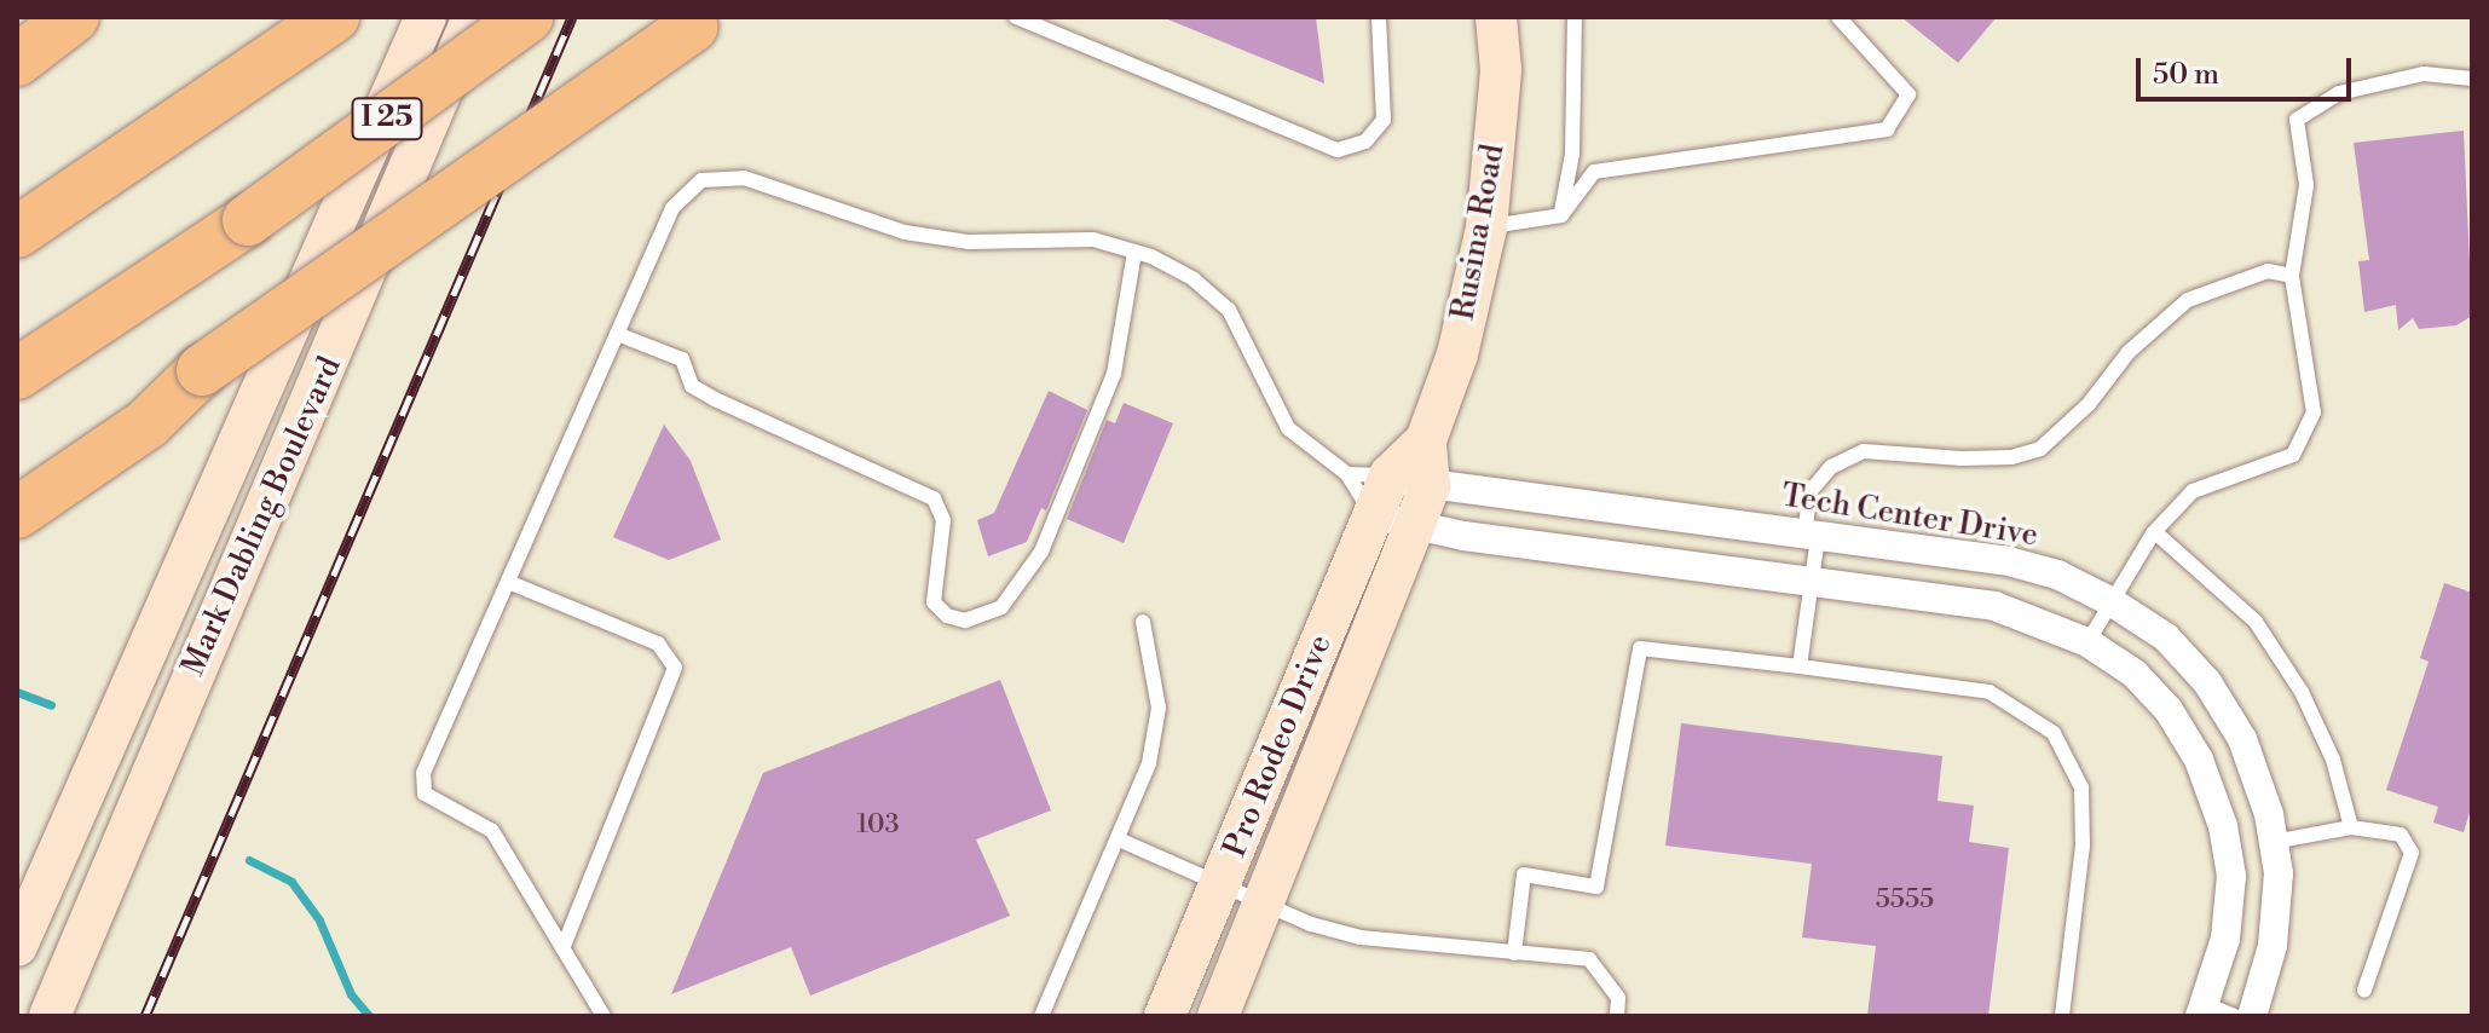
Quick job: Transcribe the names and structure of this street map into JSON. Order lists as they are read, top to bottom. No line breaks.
{"streets":{"highway":["I 25"],"street":["Rusina Road","Mark Dabling Boulevard","Tech Center Drive","Pro Rodeo Drive"]},"crossings":[["Rusina Road","Tech Center Drive"],["Rusina Road","Pro Rodeo Drive"],["Tech Center Drive","Pro Rodeo Drive"]],"house_numbers":["103","5555"],"scale_bar":"50 m"}
